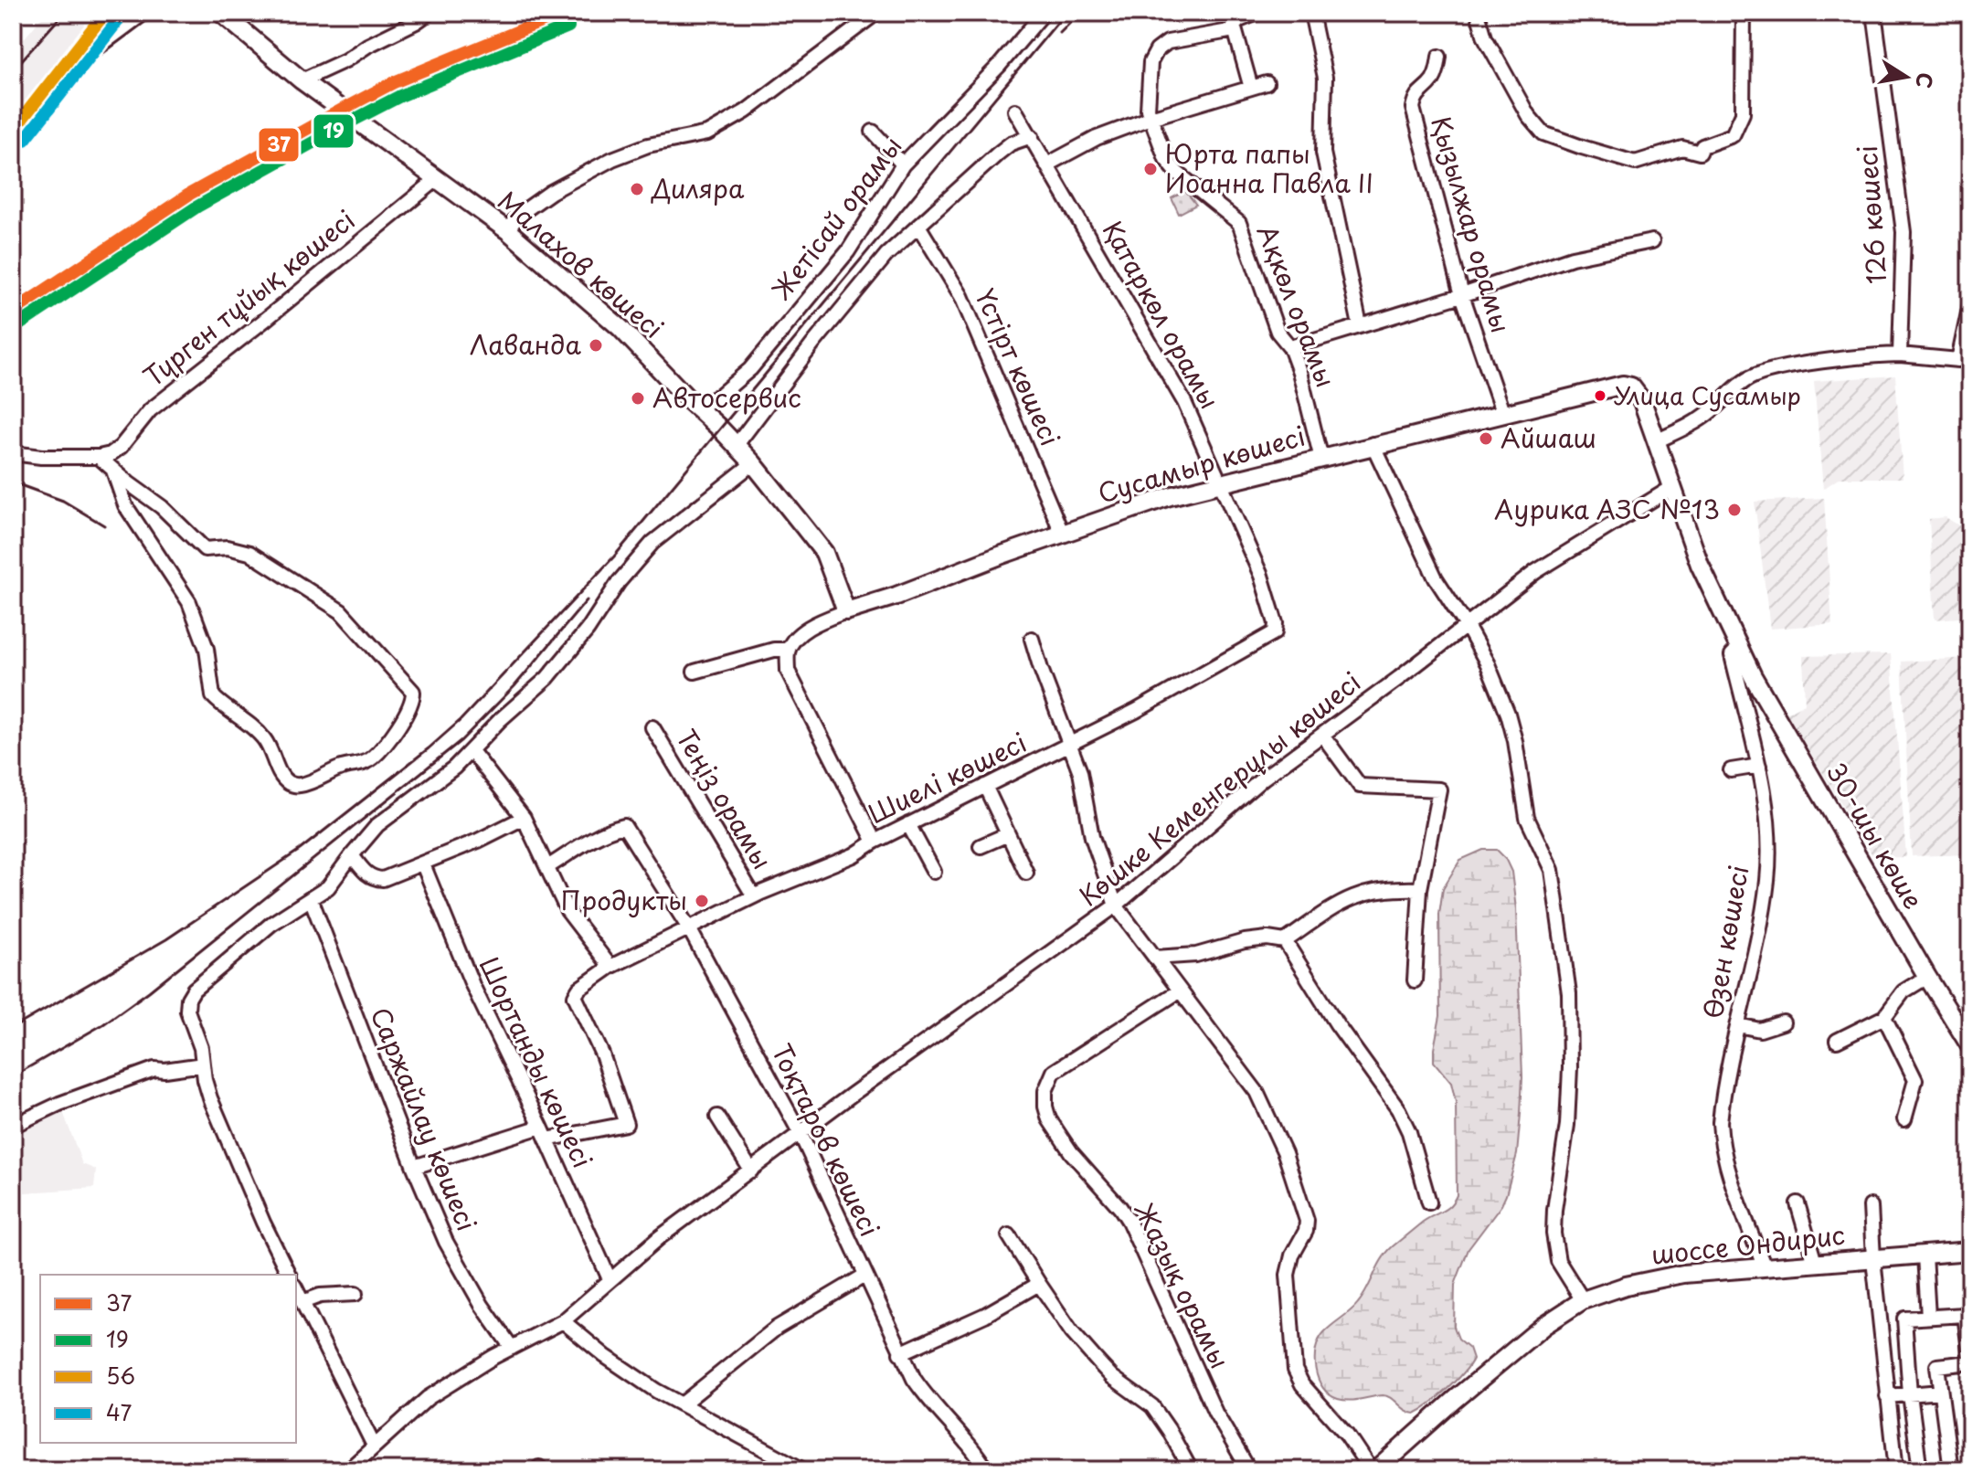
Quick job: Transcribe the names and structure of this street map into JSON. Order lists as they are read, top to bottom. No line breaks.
{"streets":{"main road":["Малахов көшесі","Сусамыр көшесі","30-шы көше","Өзен көшесі","шоссе Ондирис"],"street":["126 көшесі","Жетісай орамы","Қызылжар орамы","Түрген тұйық көшесі","Ақкөл орамы","Қатаркөл орамы","Үстірт көшесі","Шиелі көшесі","Көшке Кеменгерұлы көшесі","Теңіз орамы","Шортанды көшесі","Саржайлау көшесі","Тоқтаров көшесі","Жазық орамы"]},"crossings":[["Жетісай орамы","Малахов көшесі"],["Қызылжар орамы","Сусамыр көшесі"],["Малахов көшесі","Түрген тұйық көшесі"],["Малахов көшесі","Сусамыр көшесі"],["Ақкөл орамы","Сусамыр көшесі"],["Қатаркөл орамы","Сусамыр көшесі"],["Қатаркөл орамы","Шиелі көшесі"],["Үстірт көшесі","Сусамыр көшесі"],["Сусамыр көшесі","Өзен көшесі"],["Шиелі көшесі","Теңіз орамы"],["Шиелі көшесі","Шортанды көшесі"],["Шиелі көшесі","Тоқтаров көшесі"],["Көшке Кеменгерұлы көшесі","Өзен көшесі"],["Көшке Кеменгерұлы көшесі","Шортанды көшесі"],["Көшке Кеменгерұлы көшесі","Саржайлау көшесі"],["Көшке Кеменгерұлы көшесі","Тоқтаров көшесі"],["30-шы көше","Өзен көшесі"],["Өзен көшесі","шоссе Ондирис"]],"places":["Юрта папы Иоанна Павла II","Диляра","Лаванда","Улица Сусамыр","Автосервис","Айшаш","Аурика АЗС №13","Продукты"],"lines":["transit line 37","transit line 56","transit line 47","transit line 19"],"legend":["37","19","56","47"],"north":"right"}
